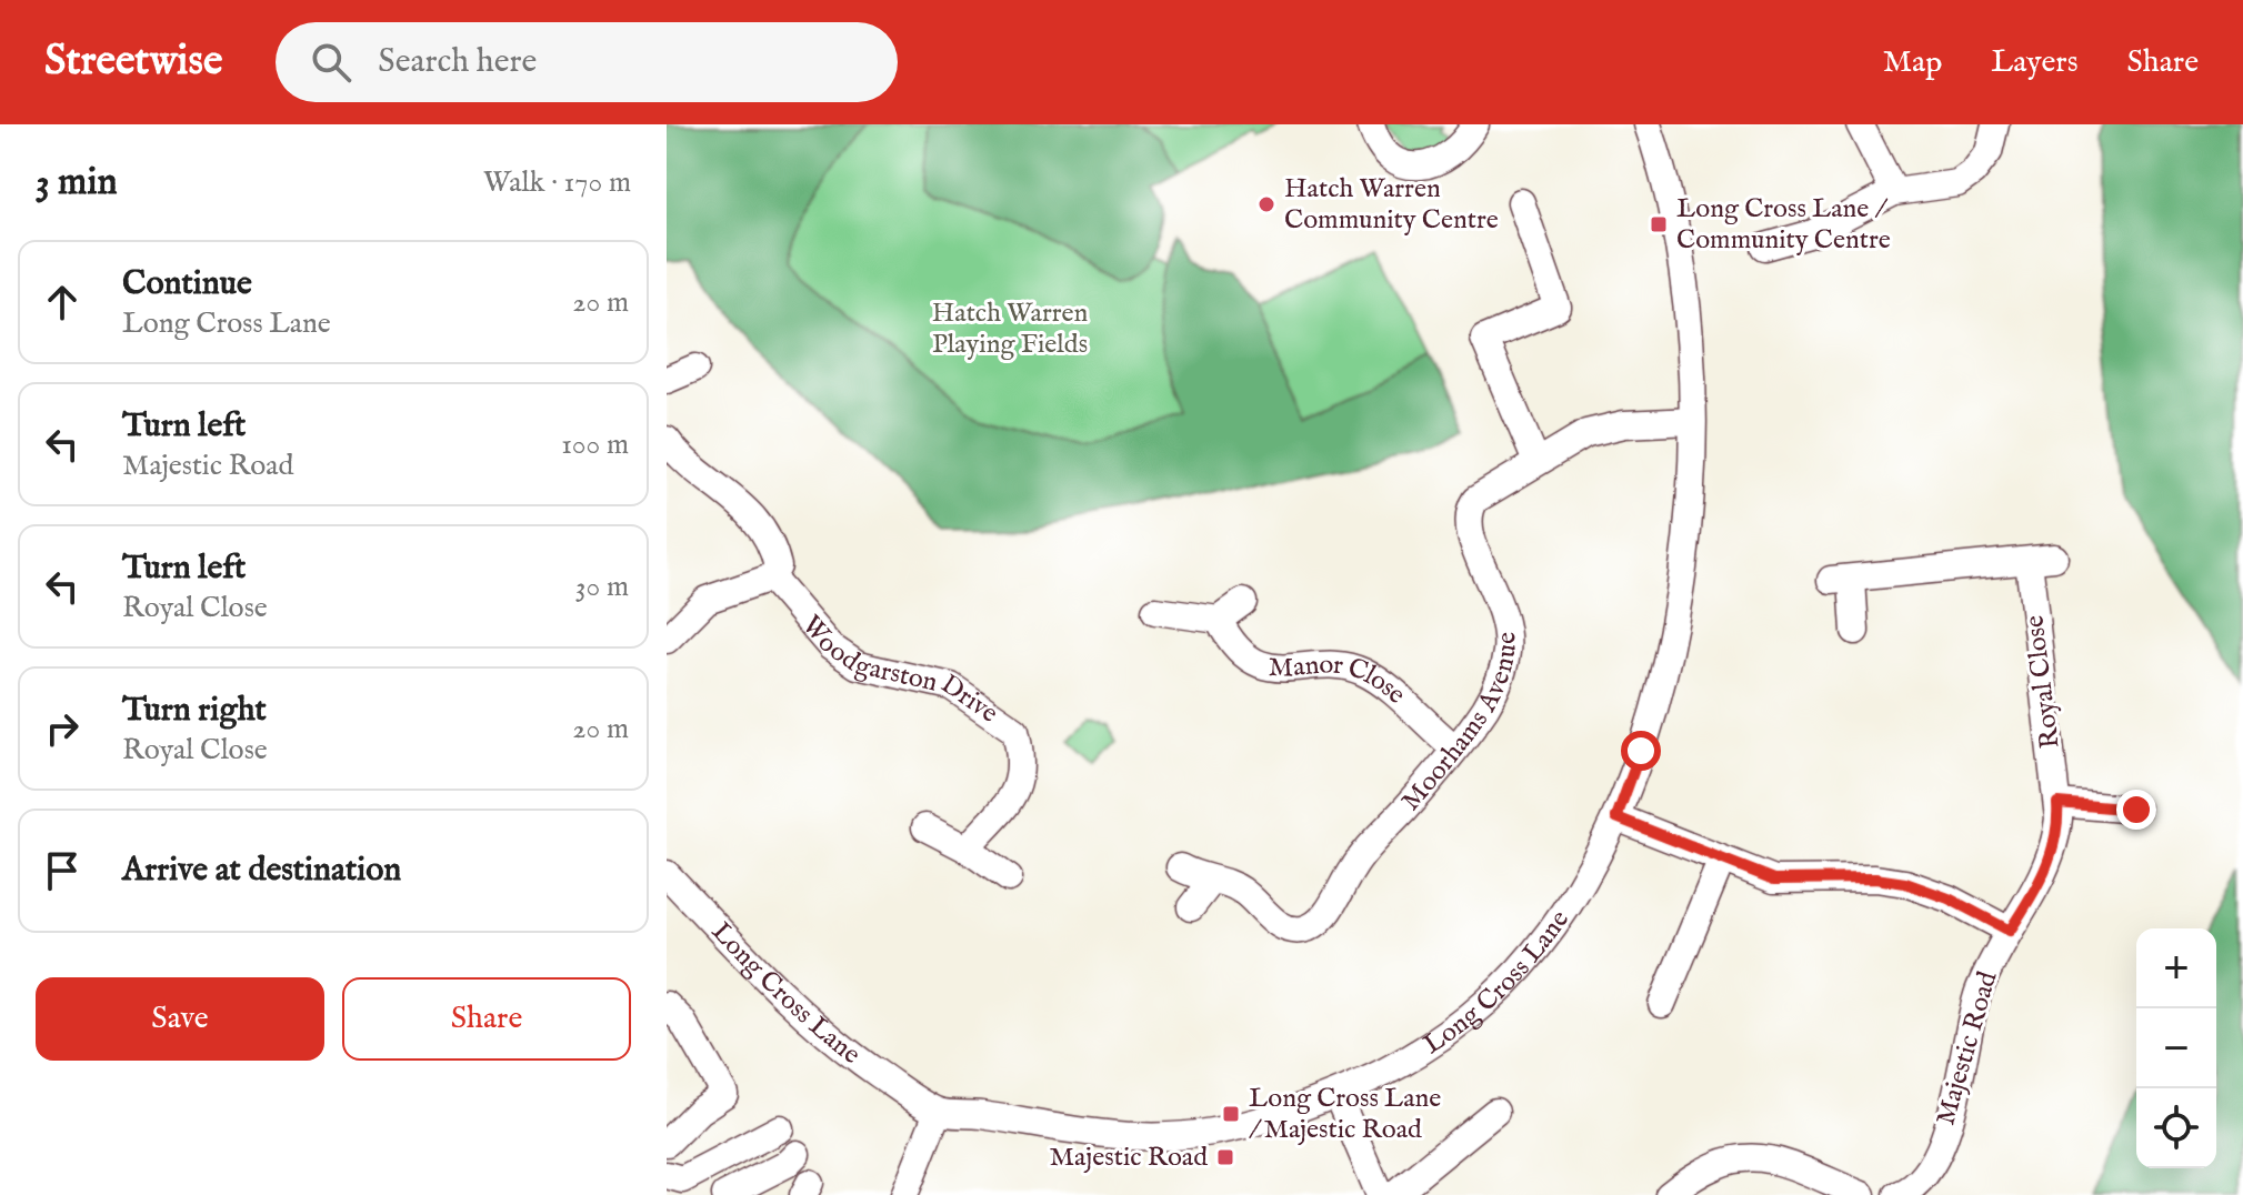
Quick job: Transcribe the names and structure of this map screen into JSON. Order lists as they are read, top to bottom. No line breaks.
{"streets":{"street":["Woodgarston Drive","Royal Close","Manor Close","Moorhams Avenue","Long Cross Lane","Majestic Road"]},"crossings":[["Royal Close","Majestic Road"],["Manor Close","Moorhams Avenue"],["Moorhams Avenue","Long Cross Lane"]],"parks":["Hatch Warren Playing Fields"],"places":{"other":["Hatch Warren Community Centre"],"transit":["Long Cross Lane / Community Centre","Long Cross Lane / Majestic Road","Majestic Road"]},"page":{"header":"Streetwise","search":"Search here","nav":["Map","Layers","Share"],"heading":["3 min","Walk · 170 m"],"list":[["Continue","Long Cross Lane","20 m"],["Turn left","Majestic Road","100 m"],["Turn left","Royal Close","30 m"],["Turn right","Royal Close","20 m"],"Arrive at destination"],"map_buttons":["+","−"],"buttons":["Save","Share"]}}
